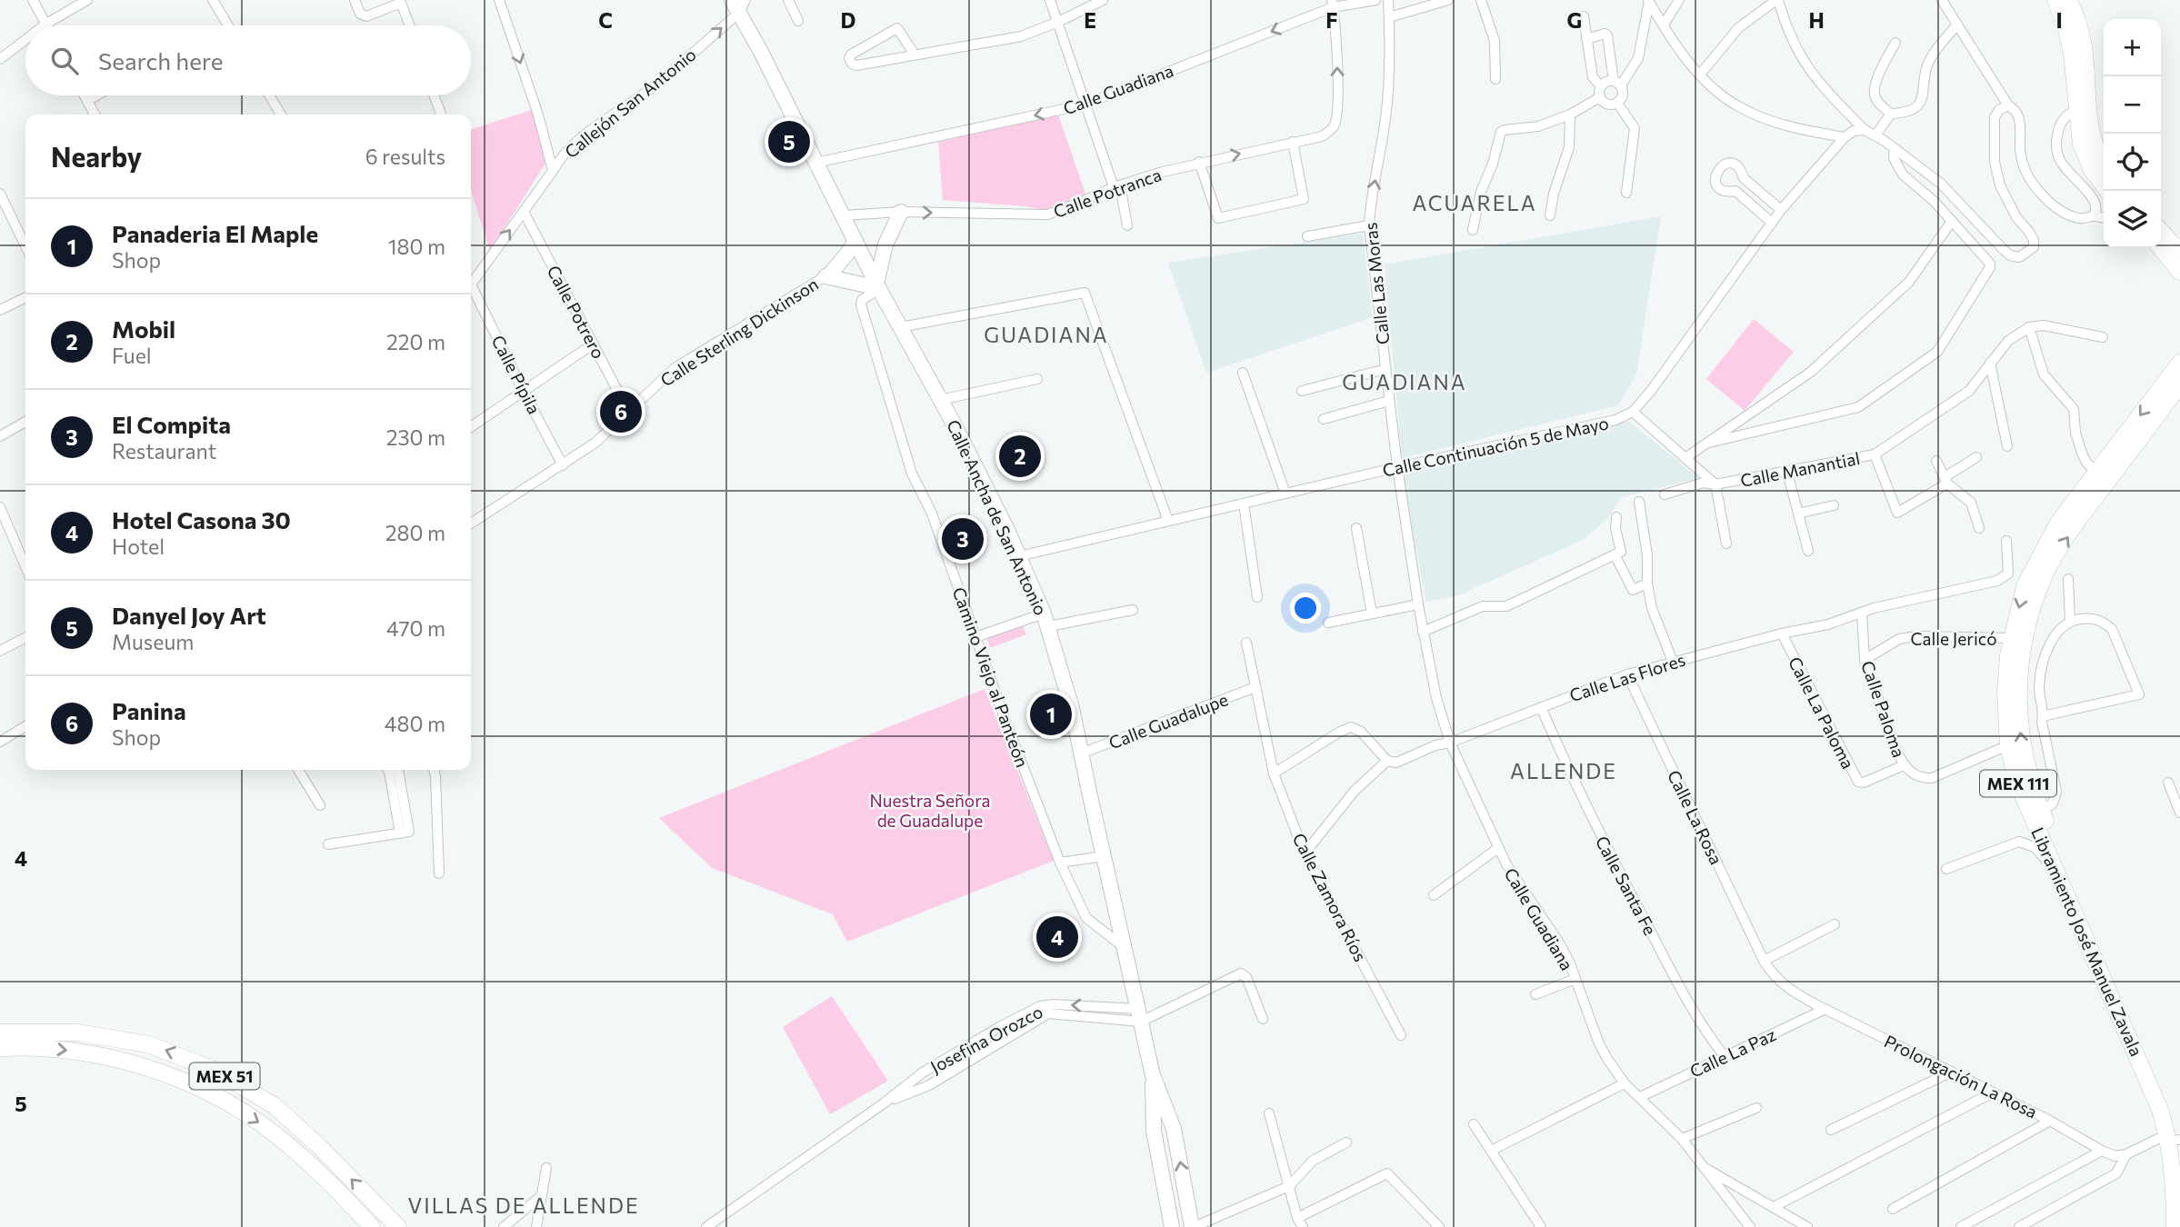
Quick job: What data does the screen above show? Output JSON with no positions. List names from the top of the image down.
{
  "streets": {
    "main road": [
      "Calle Ancha de San Antonio",
      "MEX 111",
      "Libramiento José Manuel Zavala",
      "MEX 51"
    ],
    "street": [
      "Calle Guadiana",
      "Callejón San Antonio",
      "Calle Potranca",
      "Calle Las Moras",
      "Calle Potrero",
      "Calle Sterling Dickinson",
      "Calle Pípila",
      "Calle Continuación 5 de Mayo",
      "Calle Manantial",
      "Calle Jericó",
      "Camino Viejo al Panteón",
      "Calle Las Flores",
      "Calle Paloma",
      "Calle La Paloma",
      "Calle Guadalupe",
      "Calle La Rosa",
      "Calle Santa Fe",
      "Calle Zamora Ríos",
      "Josefina Orozco",
      "Calle La Paz",
      "Prolongación La Rosa"
    ]
  },
  "crossings": [
    ["Calle Guadiana", "Calle Potranca"],
    ["Calle Guadiana", "Calle Las Moras"],
    ["Calle Guadiana", "Calle Ancha de San Antonio"],
    ["Calle Guadiana", "Calle Las Flores"],
    ["Calle Guadiana", "Calle La Paz"],
    ["Callejón San Antonio", "Calle Potrero"],
    ["Callejón San Antonio", "Calle Ancha de San Antonio"],
    ["Calle Potranca", "Calle Ancha de San Antonio"],
    ["Calle Las Moras", "Calle Continuación 5 de Mayo"],
    ["Calle Potrero", "Calle Sterling Dickinson"],
    ["Calle Sterling Dickinson", "Calle Pípila"],
    ["Calle Continuación 5 de Mayo", "Calle Manantial"],
    ["Calle Continuación 5 de Mayo", "Calle Ancha de San Antonio"],
    ["Calle Ancha de San Antonio", "Camino Viejo al Panteón"],
    ["Calle Ancha de San Antonio", "Calle Guadalupe"],
    ["Calle Ancha de San Antonio", "Josefina Orozco"],
    ["Calle Jericó", "Calle Paloma"],
    ["Calle Jericó", "Libramiento José Manuel Zavala"],
    ["Calle Las Flores", "Calle Paloma"],
    ["Calle Las Flores", "Calle La Paloma"],
    ["Calle Las Flores", "Calle La Rosa"],
    ["Calle Las Flores", "Calle Santa Fe"],
    ["Calle Paloma", "Calle La Paloma"],
    ["Calle Paloma", "Libramiento José Manuel Zavala"],
    ["Calle Guadalupe", "Calle Zamora Ríos"],
    ["Calle La Rosa", "Prolongación La Rosa"],
    ["Calle Santa Fe", "Calle La Paz"],
    ["Calle La Paz", "Prolongación La Rosa"]
  ],
  "one_way": ["Calle Guadiana", "Callejón San Antonio", "Calle Potranca"],
  "districts": [
    "ACUARELA",
    "GUADIANA",
    "GUADIANA",
    "ALLENDE",
    "VILLAS DE ALLENDE"
  ],
  "parks": ["Nuestra Señora de Guadalupe"],
  "page": {
    "map_buttons": ["+", "−"],
    "search": "Search here",
    "heading": ["Nearby", "6 results"],
    "pins": [
      "5",
      "6",
      "2",
      "3",
      "1",
      "4"
    ],
    "list": [
      {
        "mark": "1",
        "name": "Panaderia El Maple",
        "note": "Shop",
        "value": "180 m"
      },
      {
        "mark": "2",
        "name": "Mobil",
        "note": "Fuel",
        "value": "220 m"
      },
      {
        "mark": "3",
        "name": "El Compita",
        "note": "Restaurant",
        "value": "230 m"
      },
      {
        "mark": "4",
        "name": "Hotel Casona 30",
        "note": "Hotel",
        "value": "280 m"
      },
      {
        "mark": "5",
        "name": "Danyel Joy Art",
        "note": "Museum",
        "value": "470 m"
      },
      {
        "mark": "6",
        "name": "Panina",
        "note": "Shop",
        "value": "480 m"
      }
    ]
  },
  "grid": {
    "columns": [
      "C",
      "D",
      "E",
      "F",
      "G",
      "H",
      "I"
    ],
    "rows": ["4", "5"]
  }
}
